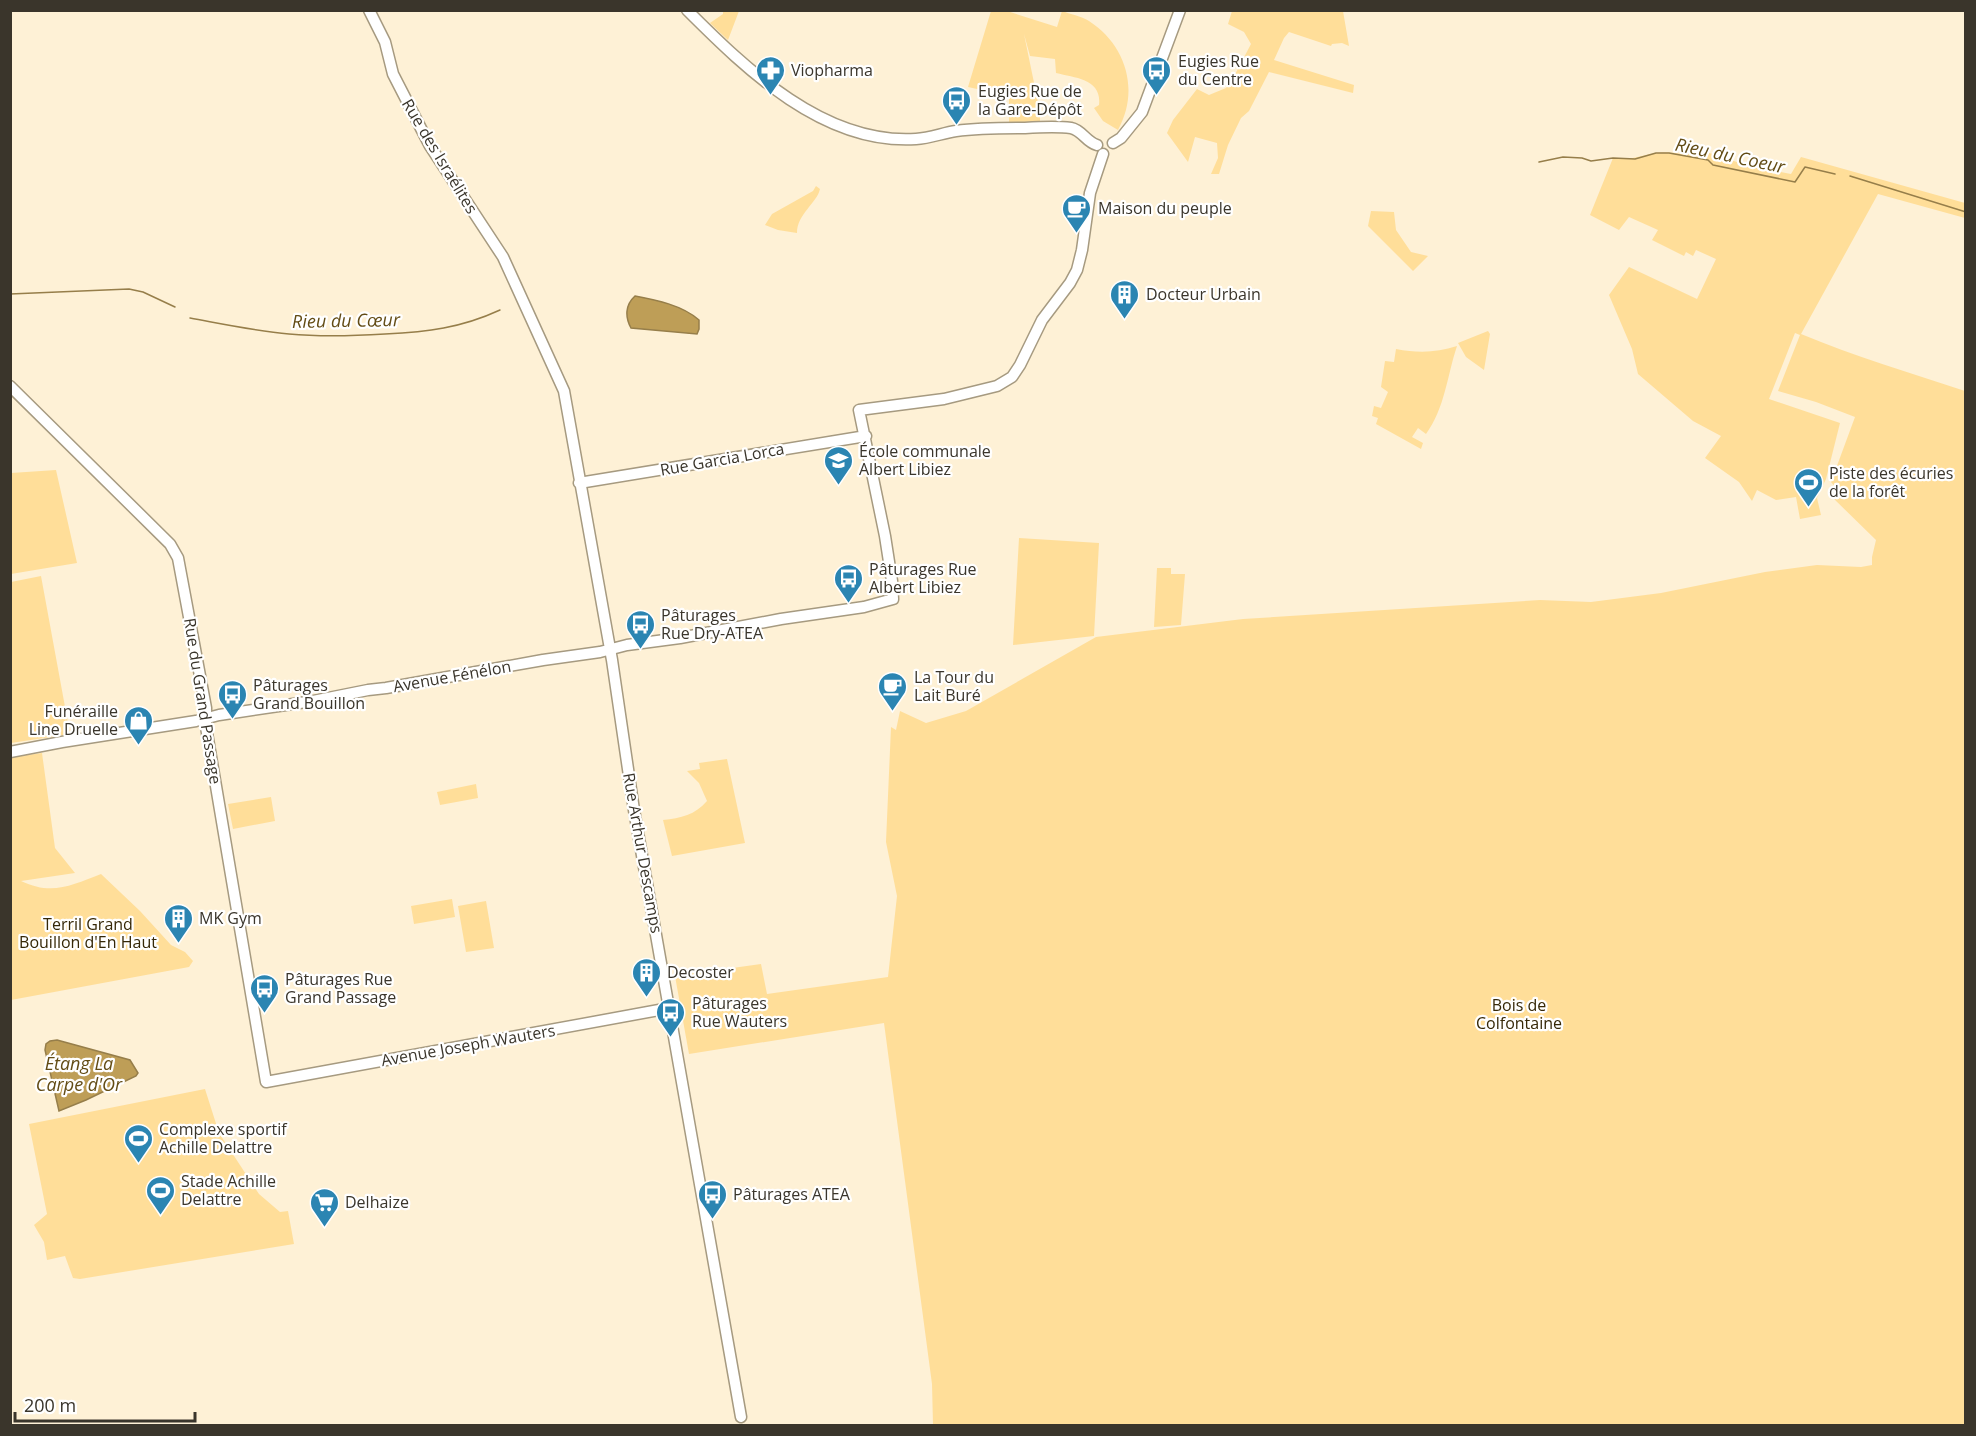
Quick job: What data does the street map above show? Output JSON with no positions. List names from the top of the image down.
{
  "streets": {
    "street": [
      "Rue des Israélites",
      "Rue Garcia Lorca",
      "Avenue Fénélon",
      "Rue du Grand Passage",
      "Rue Arthur Descamps",
      "Avenue Joseph Wauters"
    ]
  },
  "crossings": [
    ["Rue des Israélites", "Rue Arthur Descamps"],
    ["Rue Garcia Lorca", "Avenue Fénélon"],
    ["Rue Garcia Lorca", "Rue Arthur Descamps"],
    ["Avenue Fénélon", "Rue du Grand Passage"],
    ["Avenue Fénélon", "Rue Arthur Descamps"],
    ["Rue du Grand Passage", "Avenue Joseph Wauters"],
    ["Rue Arthur Descamps", "Avenue Joseph Wauters"]
  ],
  "water": ["Rieu du Coeur", "Rieu du Cœur", "Étang La Carpe d'Or"],
  "parks": ["Terril Grand Bouillon d'En Haut", "Bois de Colfontaine"],
  "places": {
    "pharmacy": ["Viopharma"],
    "bus stop": [
      "Eugies Rue du Centre",
      "Eugies Rue de la Gare-Dépôt",
      "Pâturages Rue Albert Libiez",
      "Pâturages Rue Dry-ATEA",
      "Pâturages Grand Bouillon",
      "Pâturages Rue Grand Passage",
      "Pâturages Rue Wauters",
      "Pâturages ATEA"
    ],
    "cafe": ["Maison du peuple", "La Tour du Lait Buré"],
    "building": ["Docteur Urbain", "MK Gym", "Decoster"],
    "school or university": ["École communale Albert Libiez"],
    "sports": ["Piste des écuries de la forêt", "Complexe sportif Achille Delattre", "Stade Achille Delattre"],
    "shop": ["Funéraille Line Druelle"],
    "supermarket": ["Delhaize"]
  },
  "scale_bar": "200 m"
}
